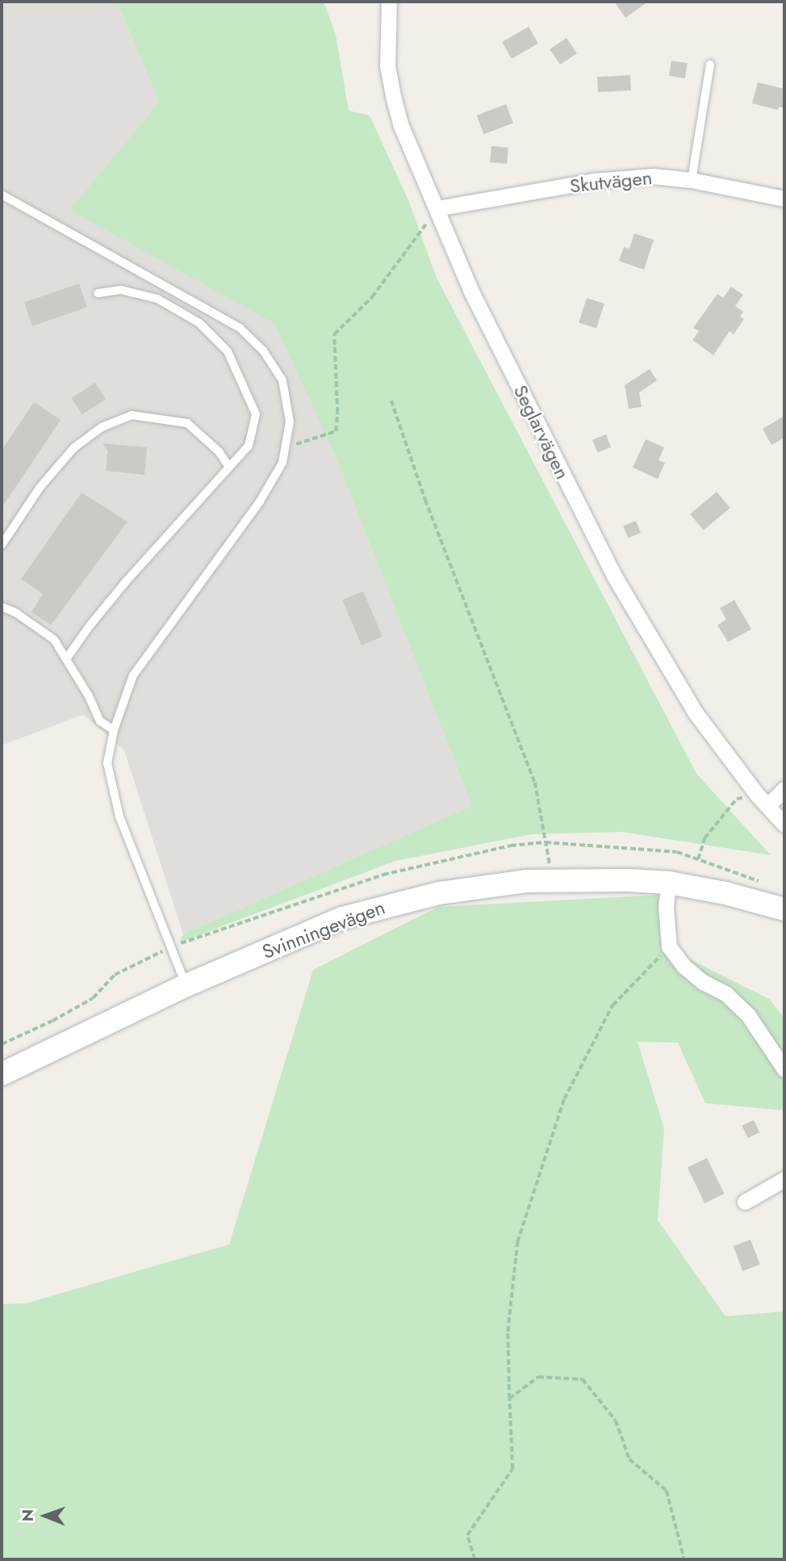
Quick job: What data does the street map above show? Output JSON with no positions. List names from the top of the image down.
{
  "streets": {
    "main road": ["Svinningevägen"],
    "street": ["Skutvägen", "Seglarvägen"]
  },
  "crossings": [
    ["Skutvägen", "Seglarvägen"]
  ],
  "north": "left"
}
